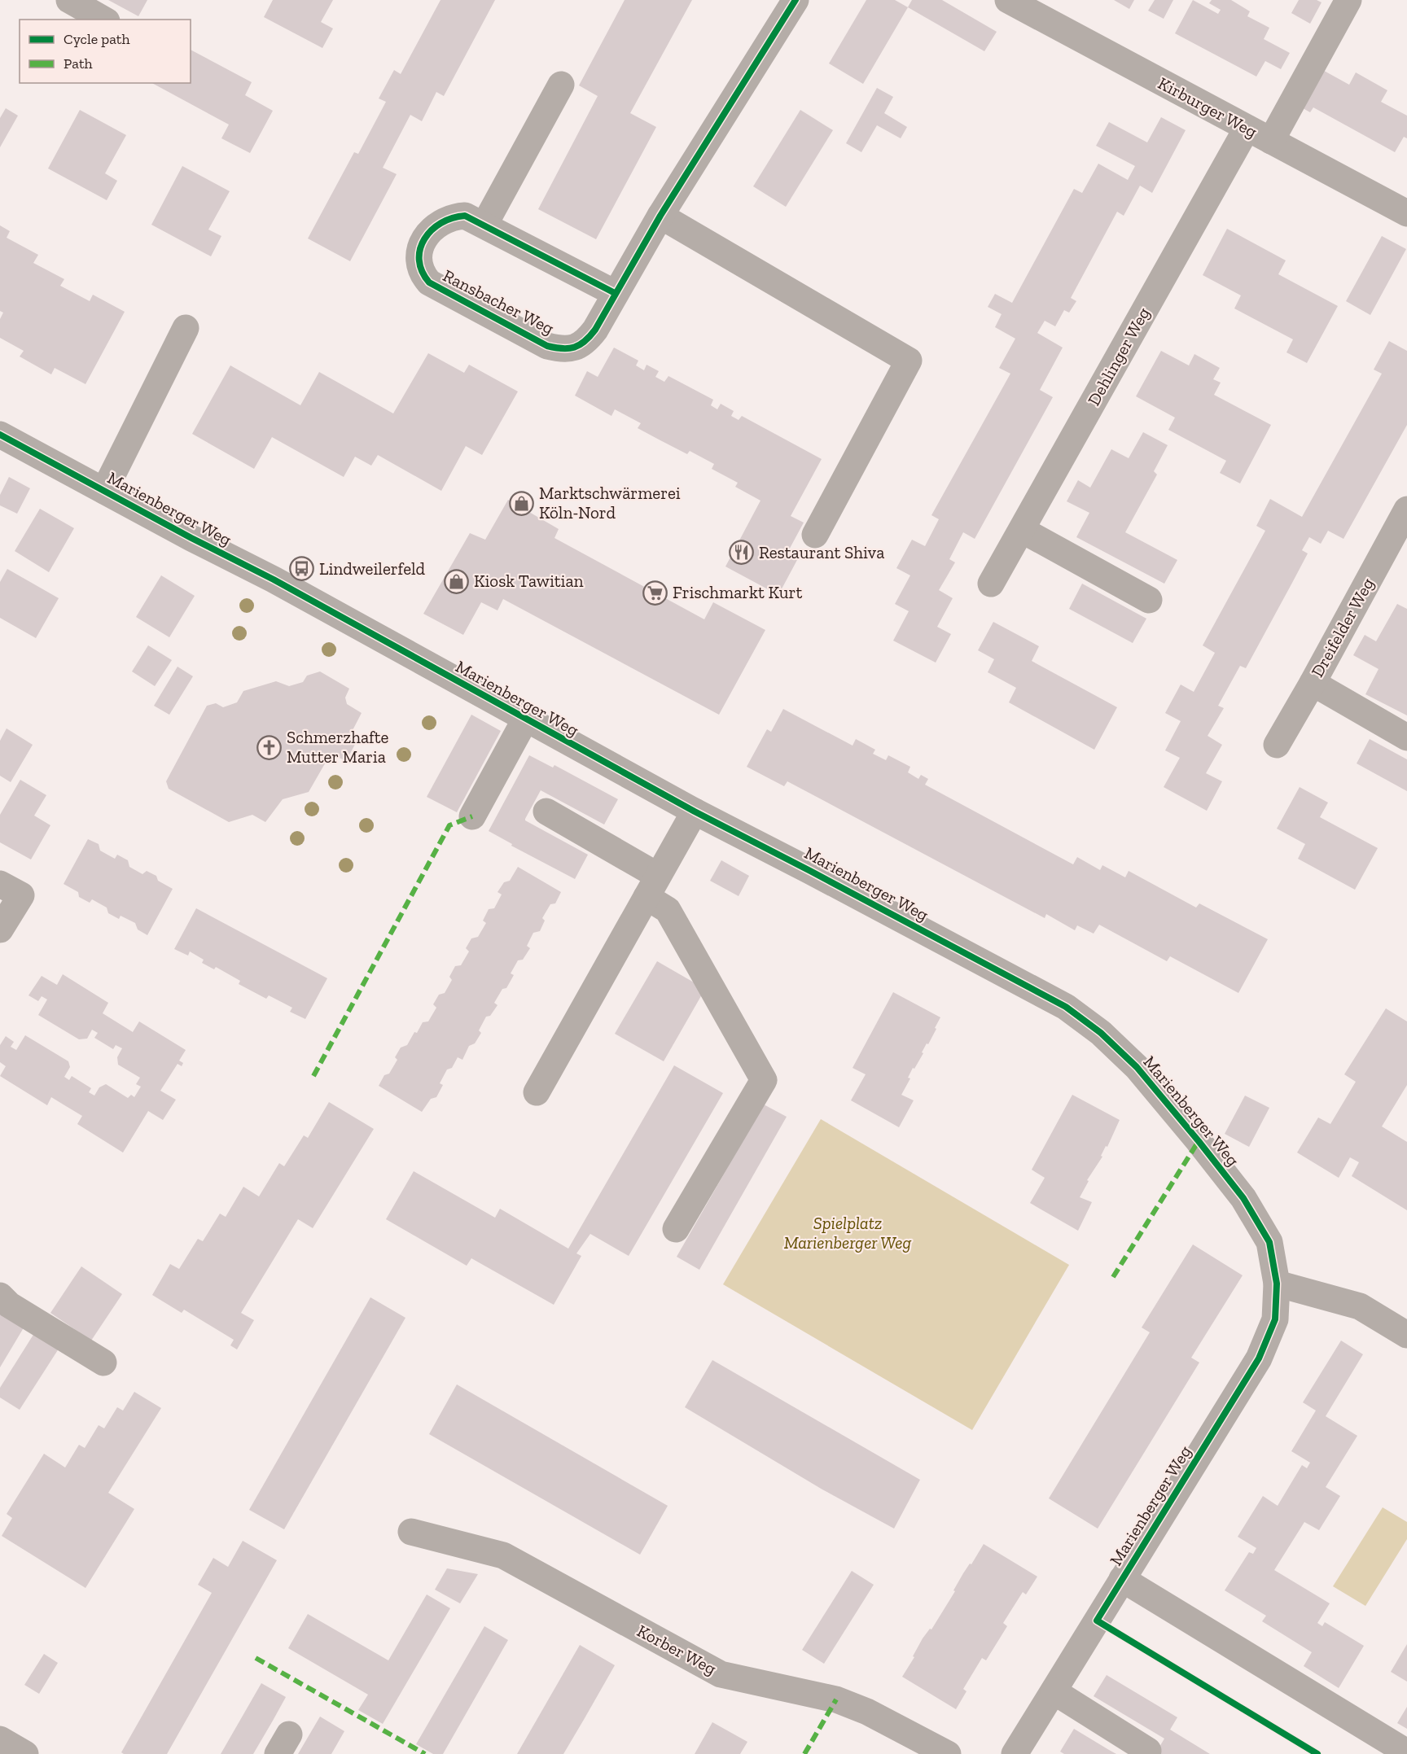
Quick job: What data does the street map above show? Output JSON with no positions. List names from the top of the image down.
{
  "streets": {
    "street": [
      "Kirburger Weg",
      "Ransbacher Weg",
      "Dehlinger Weg",
      "Marienberger Weg",
      "Dreifelder Weg",
      "Korber Weg"
    ]
  },
  "crossings": [
    ["Kirburger Weg", "Dehlinger Weg"]
  ],
  "parks": ["Spielplatz Marienberger Weg"],
  "places": {
    "shop": ["Marktschwärmerei Köln-Nord", "Kiosk Tawitian"],
    "restaurant": ["Restaurant Shiva"],
    "bus stop": ["Lindweilerfeld"],
    "supermarket": ["Frischmarkt Kurt"],
    "church": ["Schmerzhafte Mutter Maria"]
  },
  "legend": ["Cycle path", "Path"]
}
